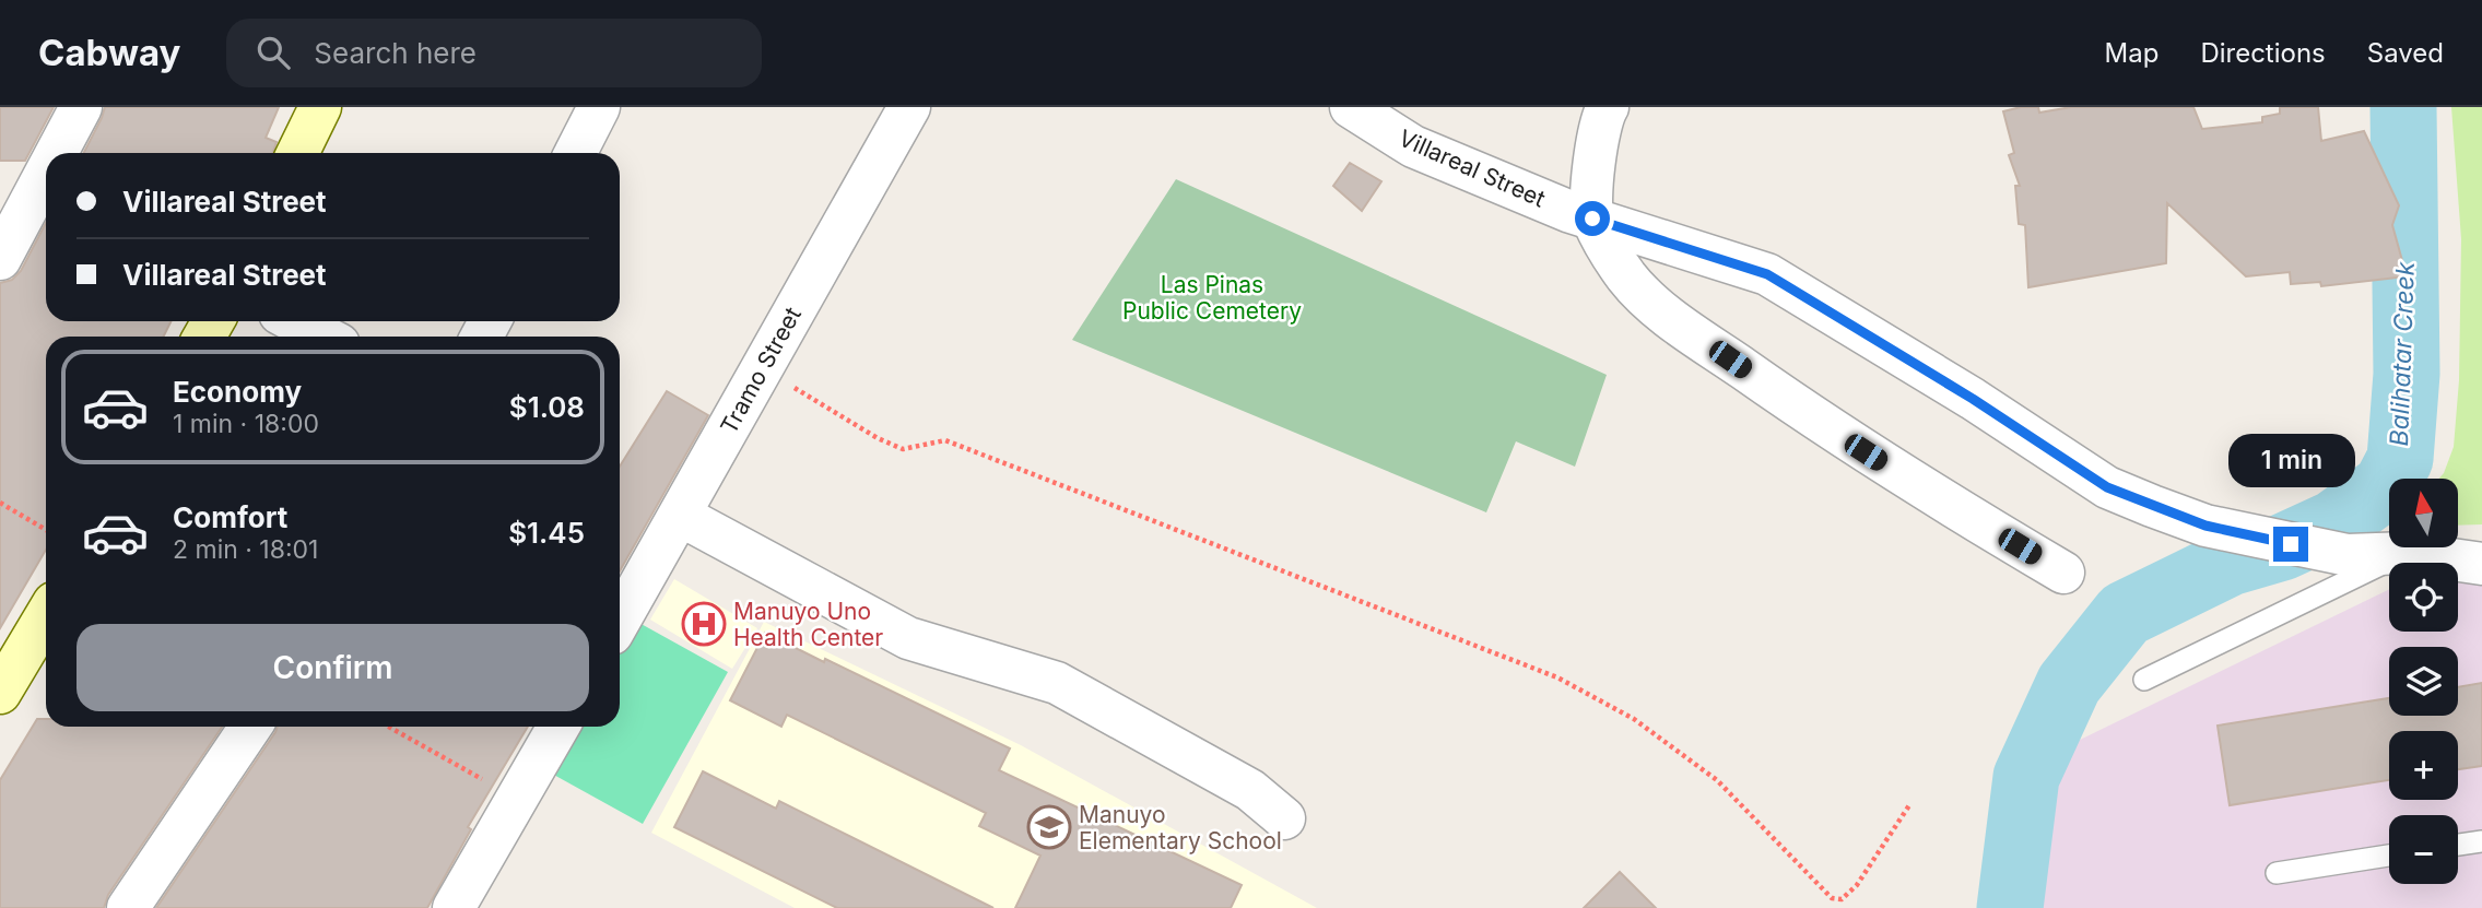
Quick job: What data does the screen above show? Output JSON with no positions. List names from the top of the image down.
{
  "streets": {
    "street": ["Villareal Street", "Tramo Street"]
  },
  "water": ["Balihatar Creek"],
  "parks": ["Las Pinas Public Cemetery"],
  "places": {
    "hospital": ["Manuyo Uno Health Center"],
    "school or university": ["Manuyo Elementary School"]
  },
  "north": "top",
  "page": {
    "header": "Cabway",
    "search": "Search here",
    "nav": ["Map", "Directions", "Saved"],
    "banner": ["Villareal Street", "Villareal Street"],
    "list": [
      {
        "name": "Economy",
        "note": "1 min · 18:00",
        "value": "$1.08"
      },
      {
        "name": "Comfort",
        "note": "2 min · 18:01",
        "value": "$1.45"
      }
    ],
    "bubble": "1 min",
    "map_buttons": ["+", "−"],
    "buttons": "Confirm"
  }
}
